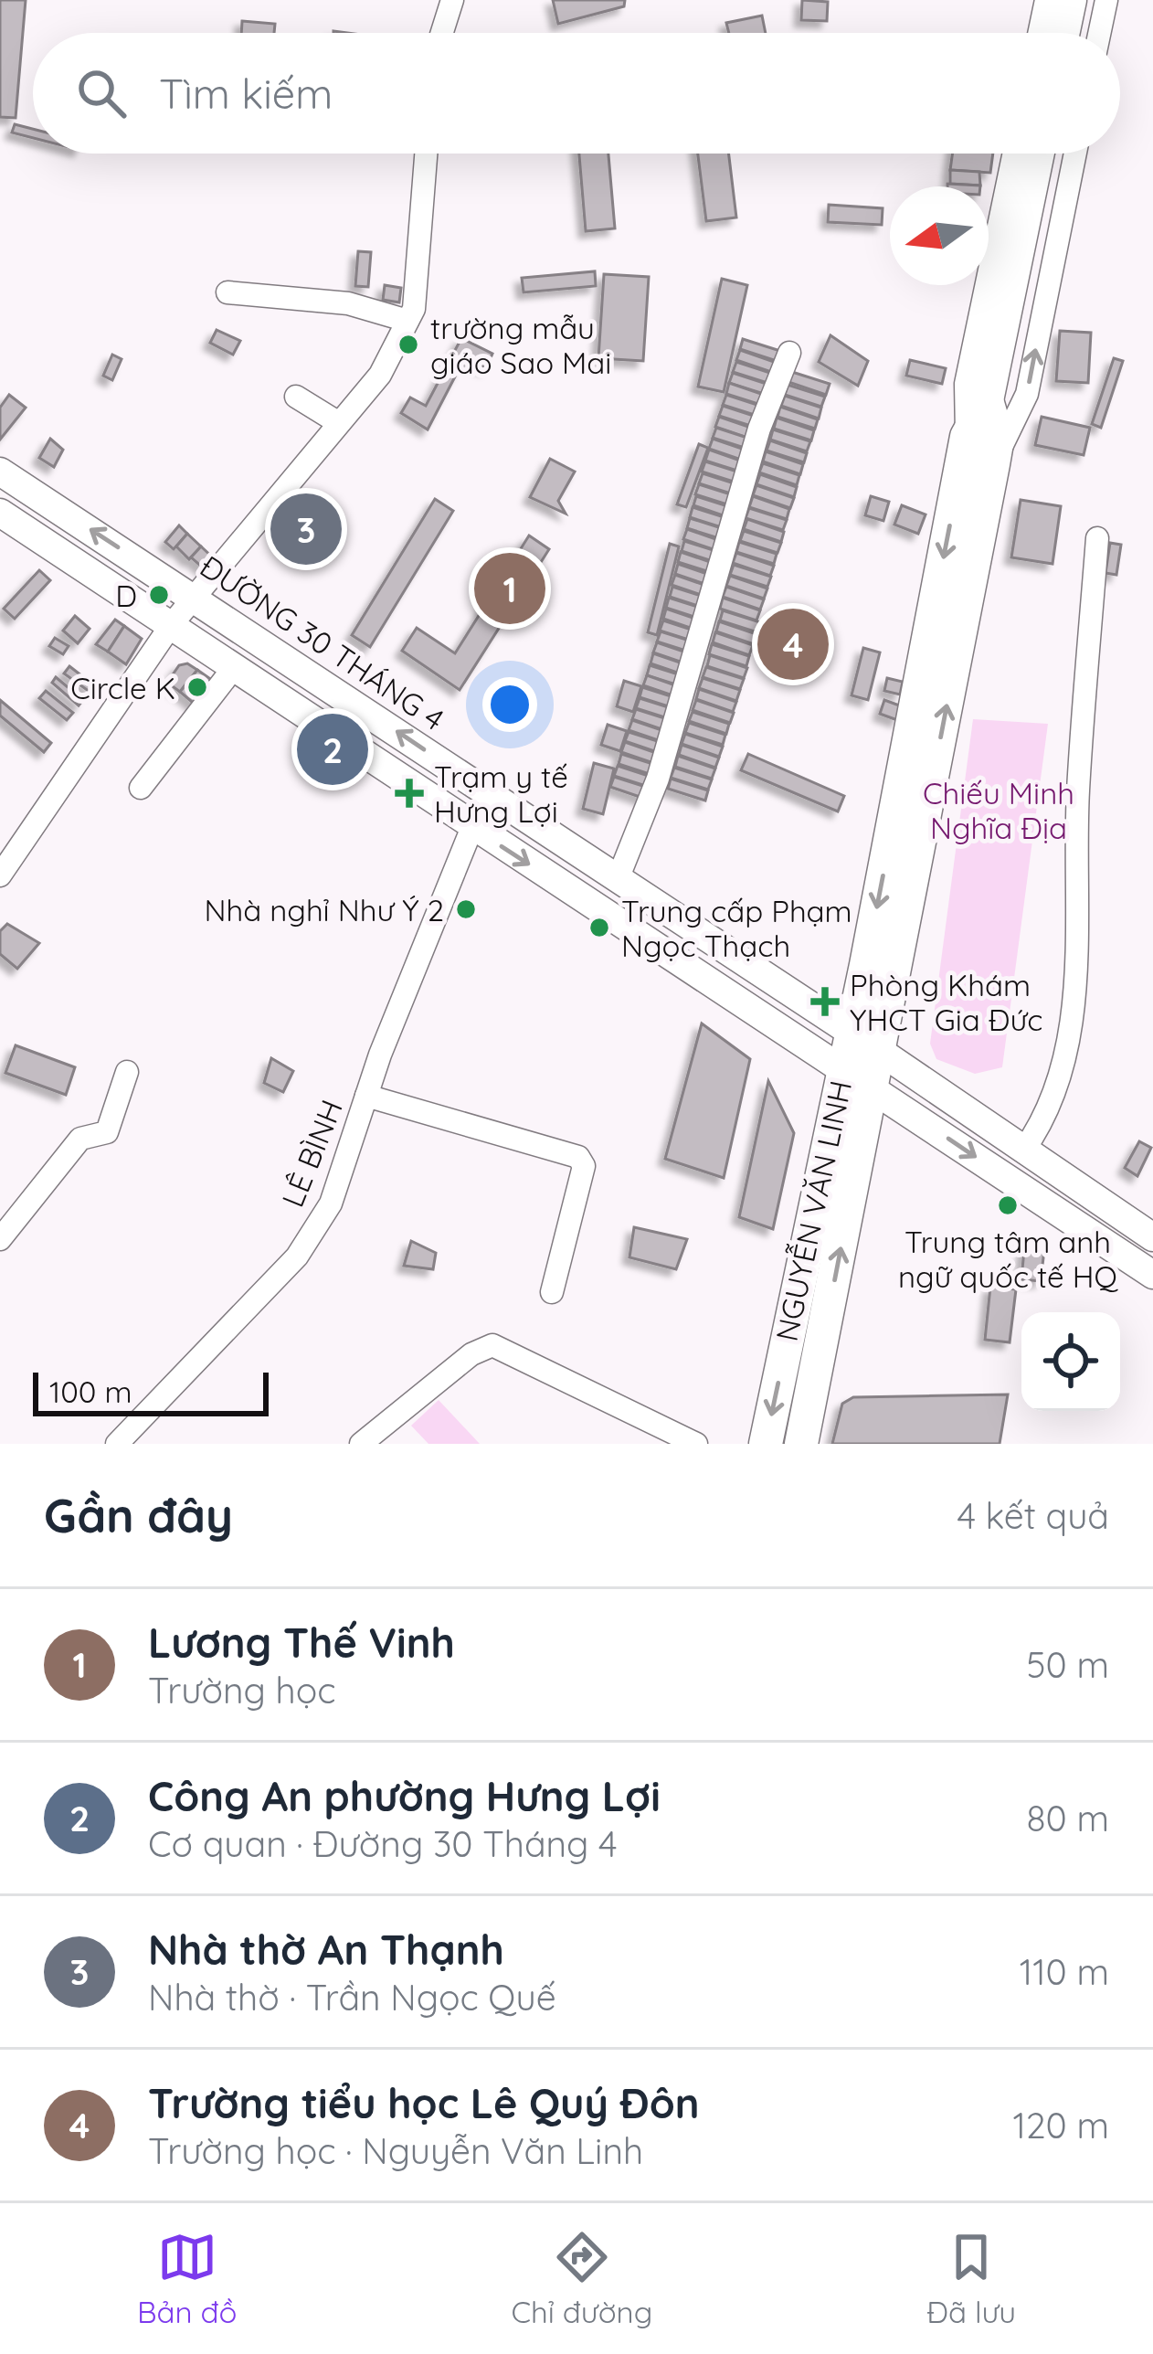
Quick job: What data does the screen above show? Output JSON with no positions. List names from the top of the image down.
{
  "streets": {
    "highway": ["NGUYỄN VĂN LINH"],
    "main road": ["ĐƯỜNG 30 THÁNG 4"],
    "street": ["LÊ BÌNH"]
  },
  "crossings": [
    ["ĐƯỜNG 30 THÁNG 4", "NGUYỄN VĂN LINH"]
  ],
  "parks": ["Chiếu Minh Nghĩa Địa"],
  "places": {
    "other": [
      "trường mẫu giáo Sao Mai",
      "D",
      "Circle K",
      "Nhà nghỉ Như Ý 2",
      "Trung cấp Phạm Ngọc Thạch",
      "Trung tâm anh ngữ quốc tế HQ"
    ],
    "health": ["Trạm y tế Hưng Lợi", "Phòng Khám YHCT Gia Đức"]
  },
  "scale_bar": "100 m",
  "north": "left",
  "page": {
    "search": "Tìm kiếm",
    "pins": [
      "3",
      "1",
      "4",
      "2"
    ],
    "scale": "100 m",
    "heading": ["Gần đây", "4 kết quả"],
    "list": [
      {
        "mark": "1",
        "name": "Lương Thế Vinh",
        "note": "Trường học",
        "value": "50 m"
      },
      {
        "mark": "2",
        "name": "Công An phường Hưng Lợi",
        "note": "Cơ quan · Đường 30 Tháng 4",
        "value": "80 m"
      },
      {
        "mark": "3",
        "name": "Nhà thờ An Thạnh",
        "note": "Nhà thờ · Trần Ngọc Quế",
        "value": "110 m"
      },
      {
        "mark": "4",
        "name": "Trường tiểu học Lê Quý Đôn",
        "note": "Trường học · Nguyễn Văn Linh",
        "value": "120 m"
      }
    ],
    "nav": ["Bản đồ", "Chỉ đường", "Đã lưu"]
  }
}
